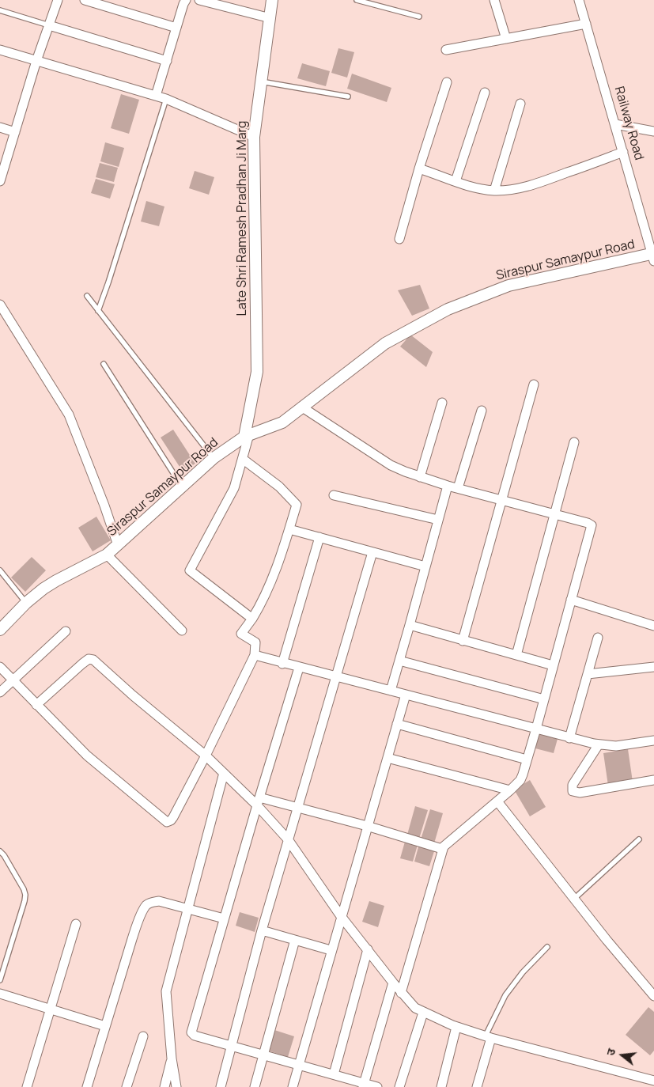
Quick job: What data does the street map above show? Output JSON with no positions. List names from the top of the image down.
{
  "streets": {
    "street": ["Railway Road", "Late Shri Ramesh Pradhan Ji Marg", "Siraspur Samaypur Road"]
  },
  "crossings": [
    ["Railway Road", "Siraspur Samaypur Road"],
    ["Late Shri Ramesh Pradhan Ji Marg", "Siraspur Samaypur Road"]
  ],
  "north": "left"
}
